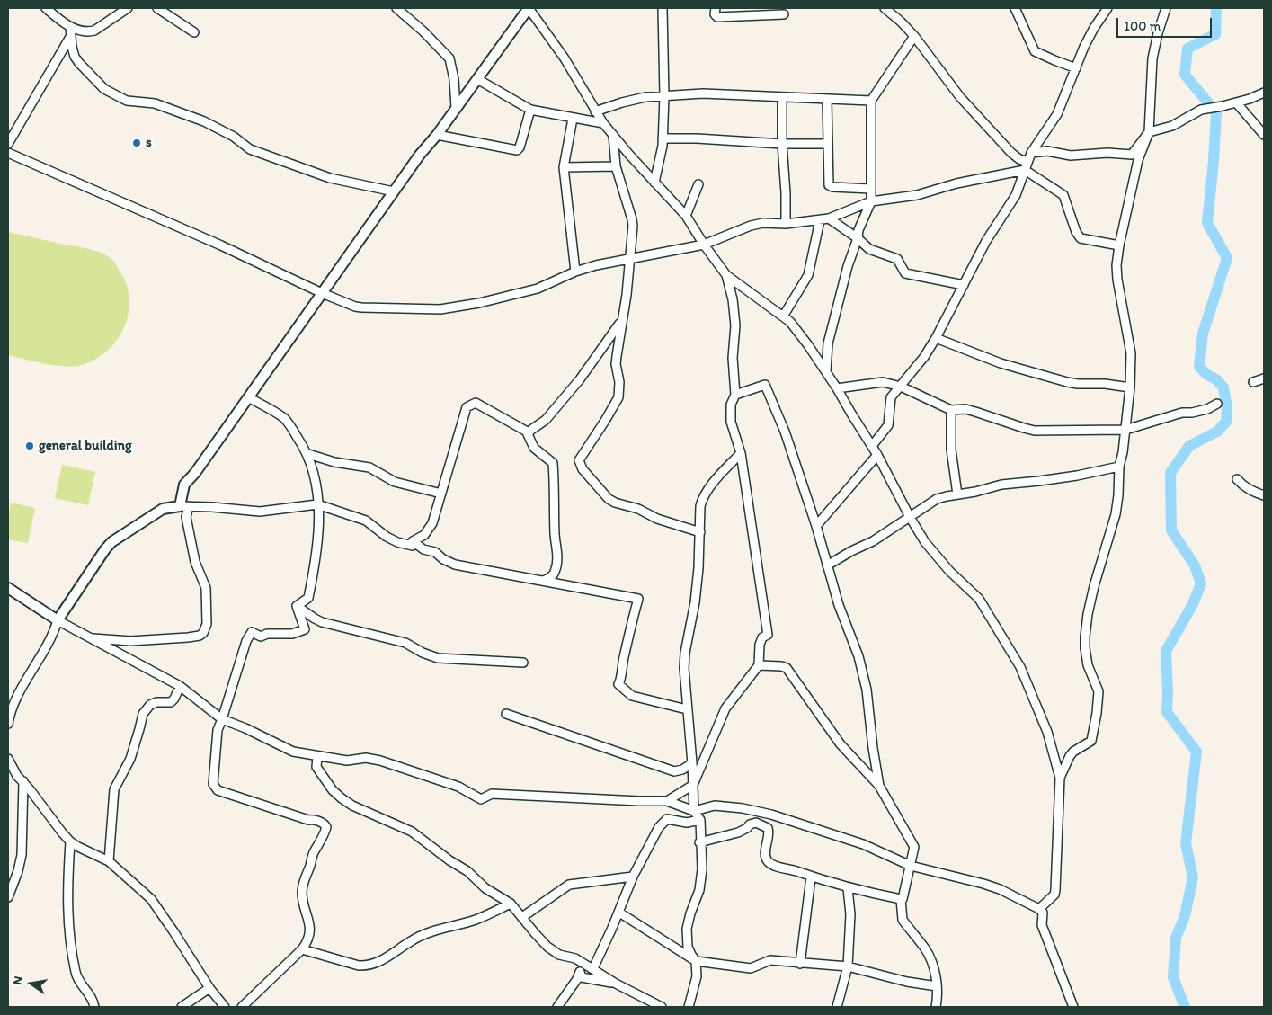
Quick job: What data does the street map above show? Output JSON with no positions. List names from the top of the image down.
{
  "places": ["s", "general building"],
  "scale_bar": "100 m",
  "north": "left"
}
